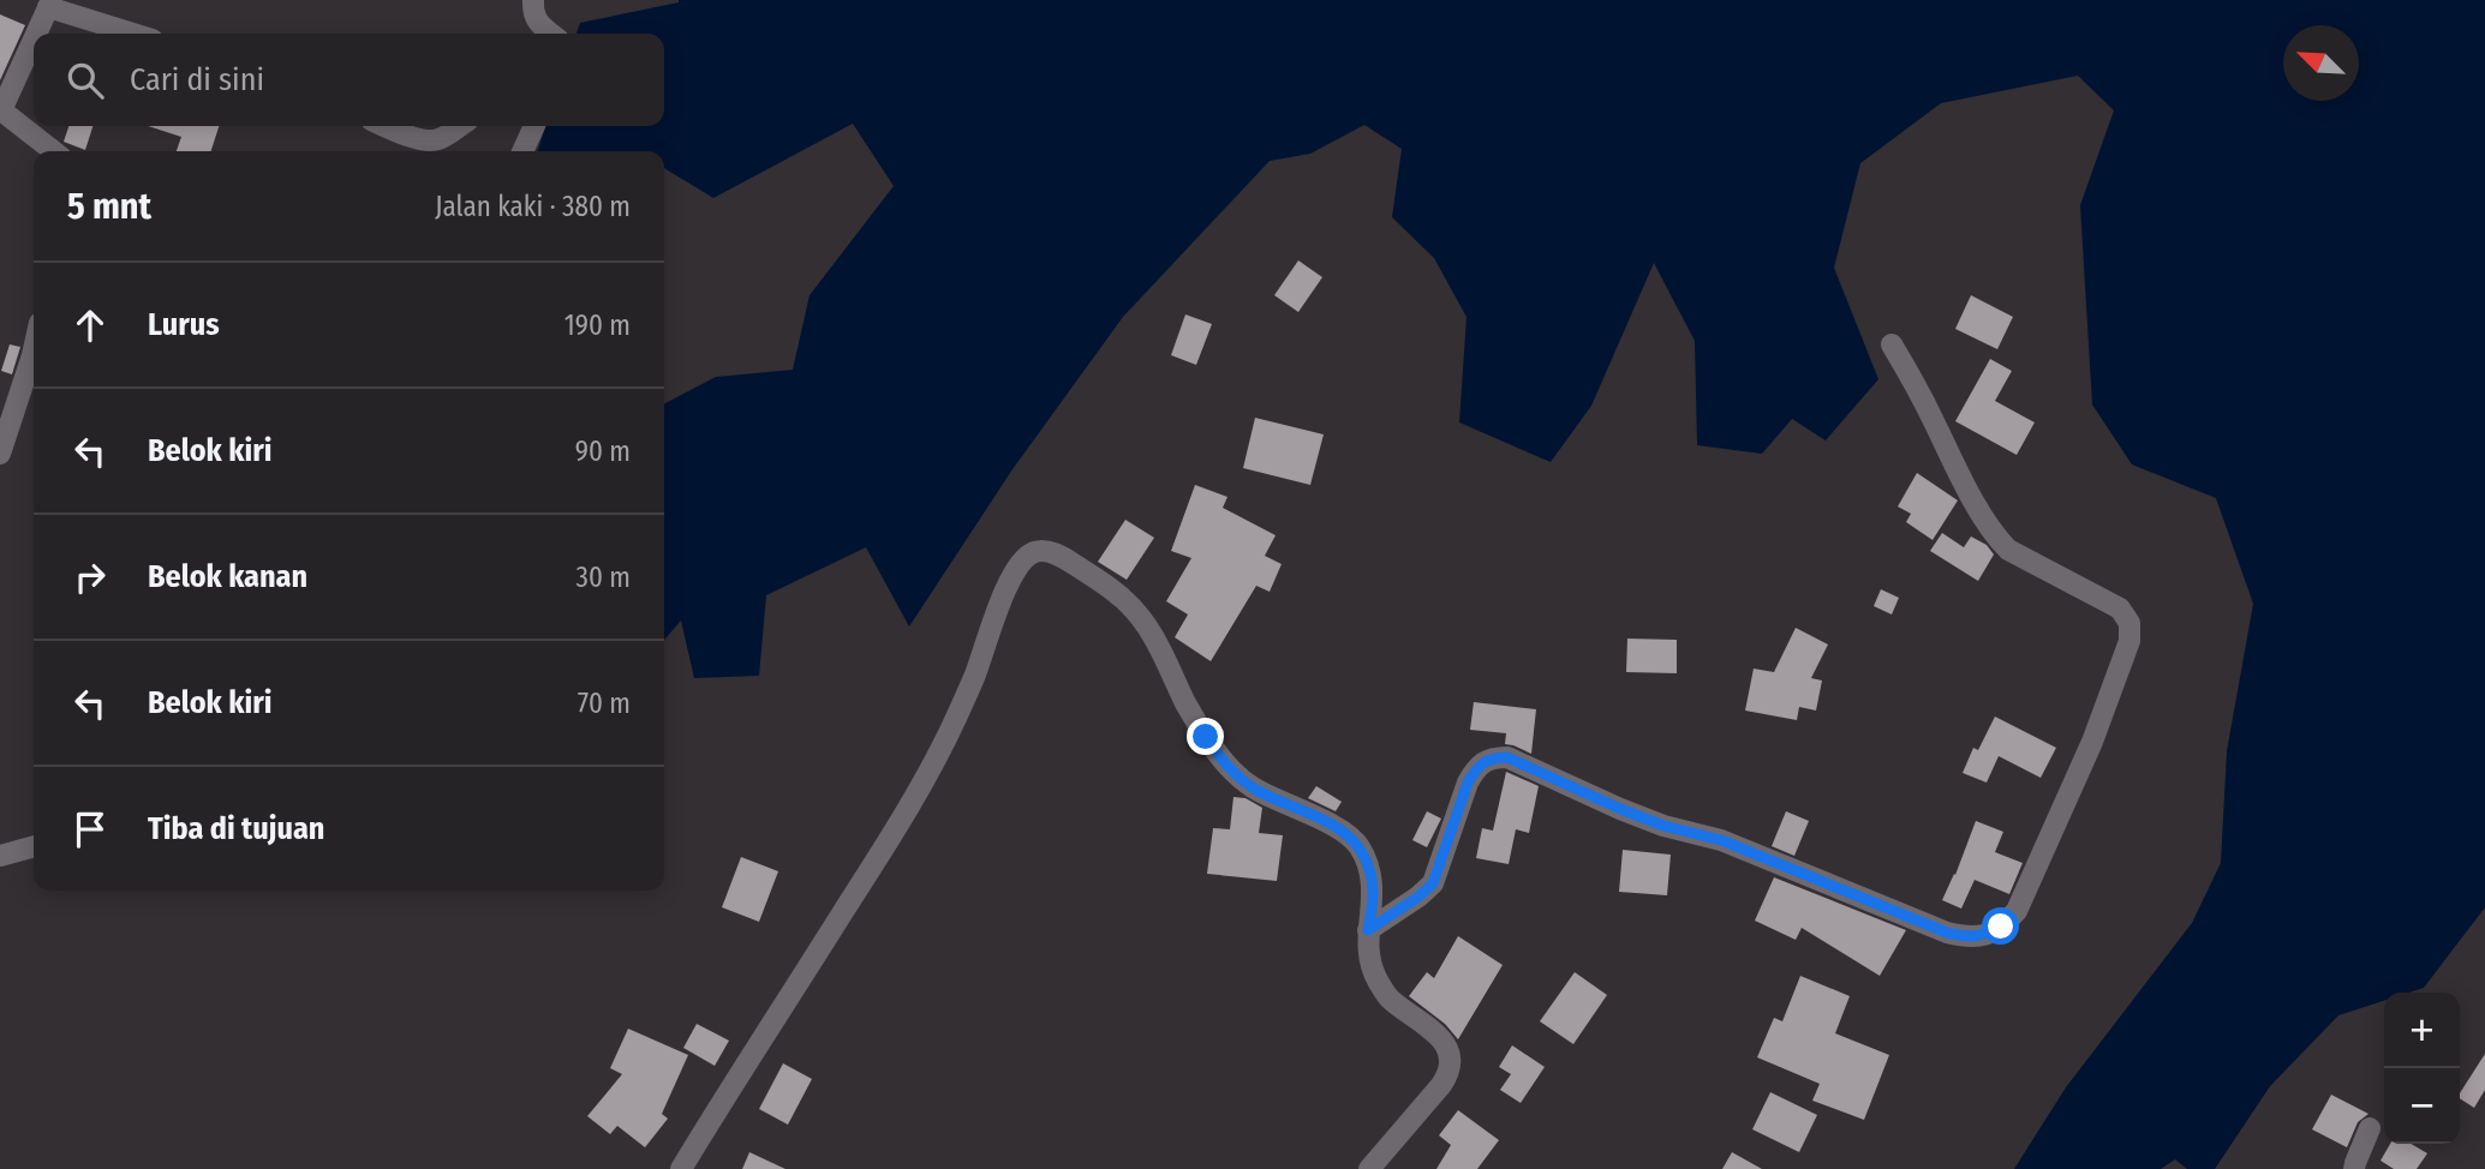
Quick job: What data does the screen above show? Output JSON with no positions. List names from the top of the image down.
{
  "north": "top left",
  "page": {
    "search": "Cari di sini",
    "heading": ["5 mnt", "Jalan kaki · 380 m"],
    "list": [
      ["Lurus", "190 m"],
      ["Belok kiri", "90 m"],
      ["Belok kanan", "30 m"],
      ["Belok kiri", "70 m"],
      "Tiba di tujuan"
    ],
    "map_buttons": ["+", "−"]
  }
}
